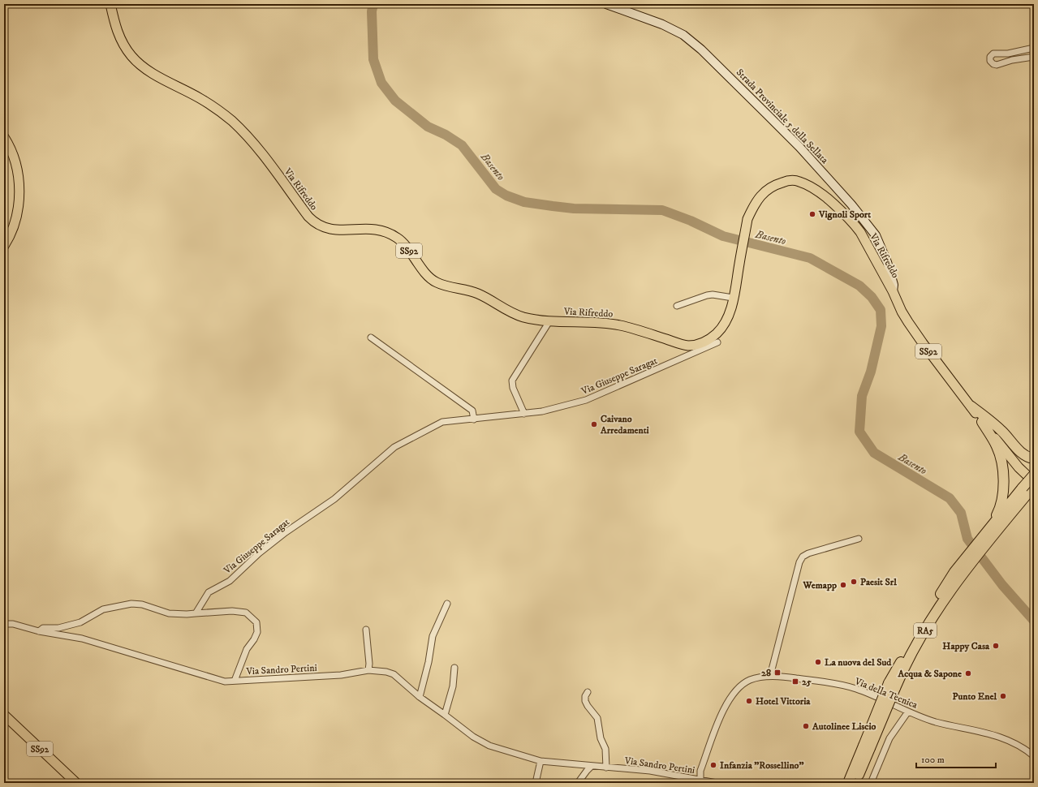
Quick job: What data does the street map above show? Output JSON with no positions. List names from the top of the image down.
{
  "streets": {
    "highway": ["RA5"],
    "main road": ["Strada Provinciale 5 della Sellata", "Via Rifreddo", "SS92"],
    "street": ["Via Giuseppe Saragat", "Via Sandro Pertini", "Via della Tecnica"]
  },
  "crossings": [
    ["Strada Provinciale 5 della Sellata", "Via Rifreddo"],
    ["Via Rifreddo", "SS92"],
    ["Via Sandro Pertini", "Via della Tecnica"]
  ],
  "water": ["Basento"],
  "places": {
    "other": [
      "Vignoli Sport",
      "Caivano Arredamenti",
      "Paesit Srl",
      "Wemapp",
      "Happy Casa",
      "La nuova del Sud",
      "Acqua & Sapone",
      "Punto Enel",
      "Hotel Vittoria",
      "Autolinee Liscio",
      "Infanzia \"Rossellino\""
    ],
    "transit": ["28", "25"]
  },
  "scale_bar": "100 m"
}
